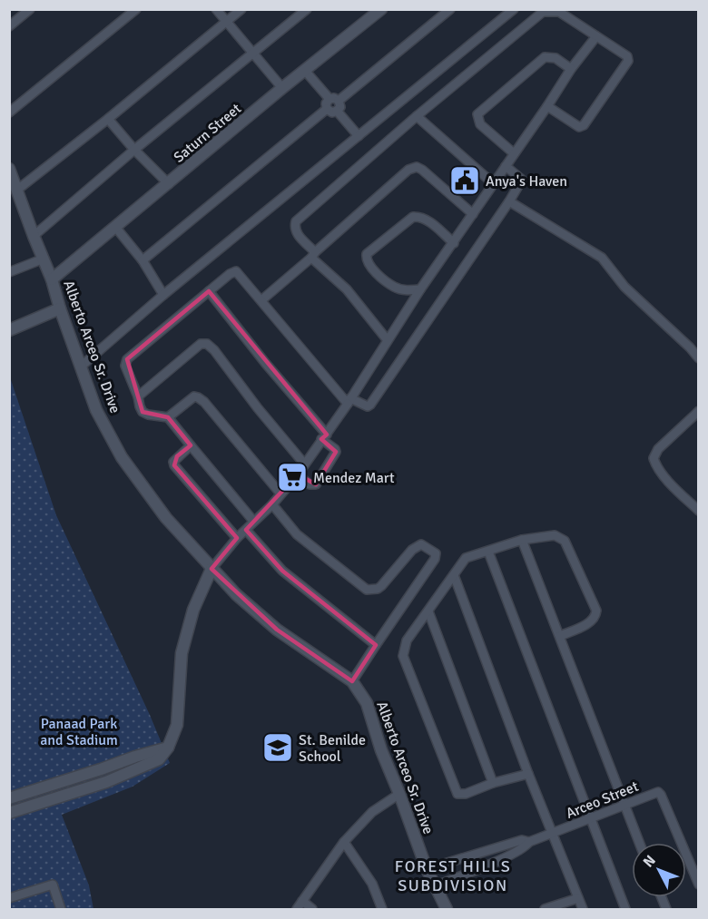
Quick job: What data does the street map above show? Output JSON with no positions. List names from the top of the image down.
{
  "streets": {
    "street": ["Saturn Street", "Alberto Arceo Sr. Drive", "Arceo Street"]
  },
  "crossings": [
    ["Saturn Street", "Alberto Arceo Sr. Drive"]
  ],
  "districts": ["FOREST HILLS SUBDIVISION"],
  "parks": ["Panaad Park and Stadium"],
  "places": {
    "public building": ["Anya's Haven"],
    "supermarket": ["Mendez Mart"],
    "school or university": ["St. Benilde School"]
  },
  "north": "top left"
}
